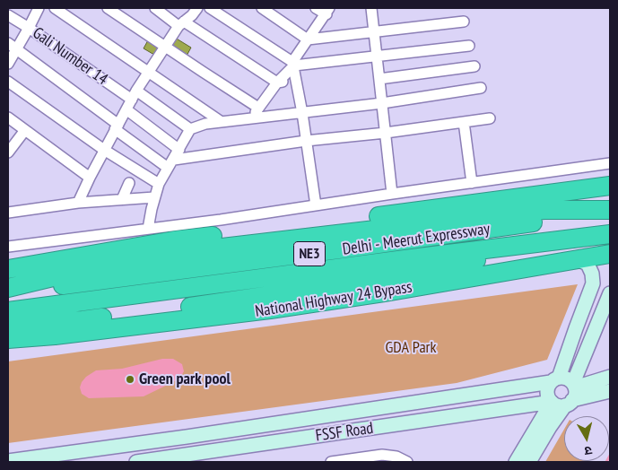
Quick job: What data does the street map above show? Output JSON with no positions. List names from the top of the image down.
{
  "streets": {
    "highway": ["Delhi - Meerut Expressway", "NE3", "National Highway 24 Bypass"],
    "street": ["Gali Number 14", "FSSF Road"]
  },
  "parks": ["GDA Park"],
  "places": ["Green park pool"],
  "north": "bottom"
}
